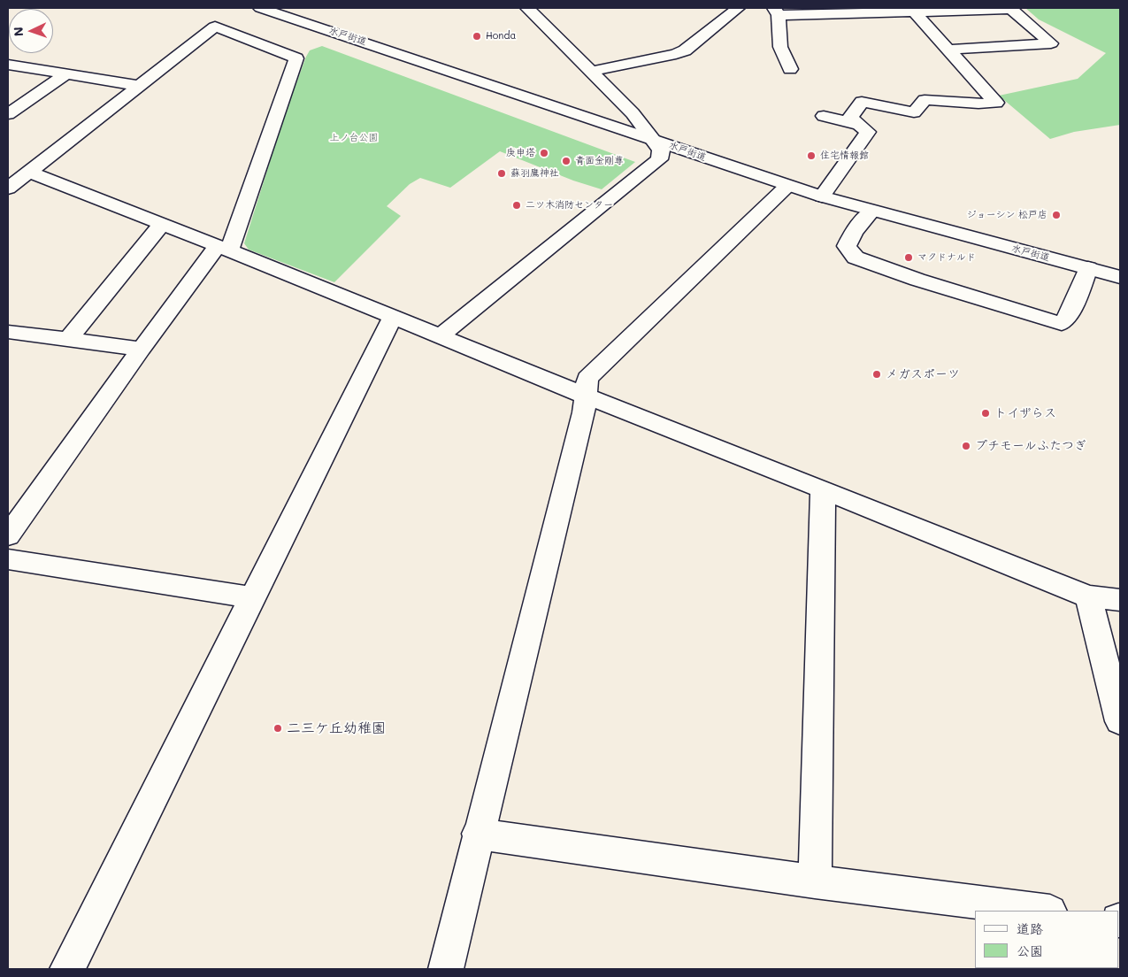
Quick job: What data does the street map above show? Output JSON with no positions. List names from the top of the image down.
{
  "streets": {
    "main road": ["水戸街道"]
  },
  "parks": ["上ノ台公園"],
  "places": [
    "Honda",
    "庚申塔",
    "住宅情報館",
    "青面金剛尊",
    "蘇羽鷹神社",
    "二ツ木消防センター",
    "ジョーシン 松戸店",
    "マクドナルド",
    "メガスポーツ",
    "トイザらス",
    "プチモールふたつぎ",
    "二三ケ丘幼稚園"
  ],
  "legend": ["道路", "公園"],
  "north": "left"
}
